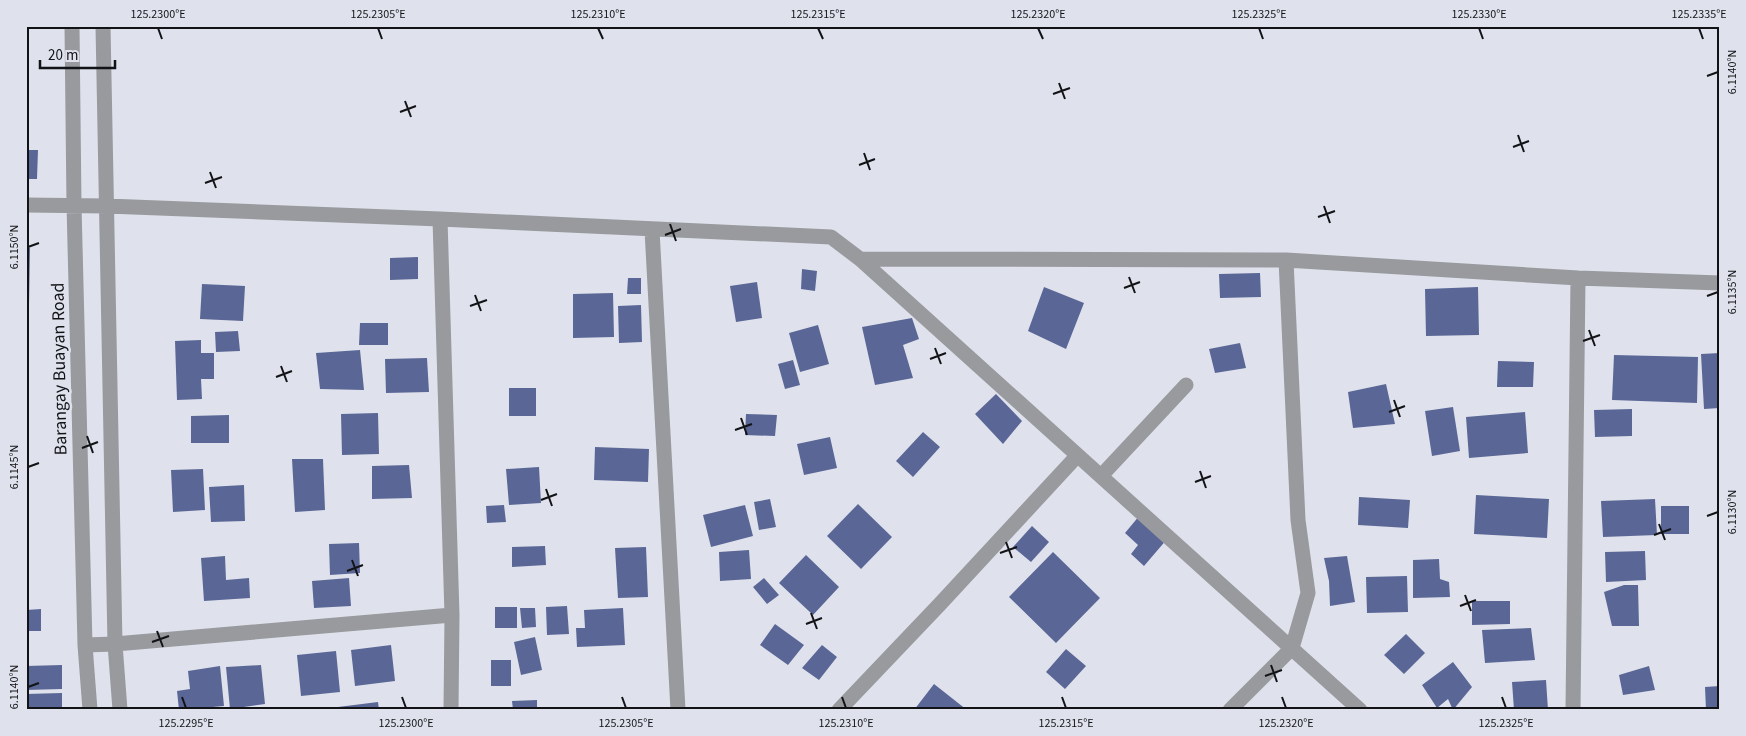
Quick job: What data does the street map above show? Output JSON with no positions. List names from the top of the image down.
{
  "streets": {
    "street": ["Barangay Buayan Road"]
  },
  "scale_bar": "20 m",
  "coordinates": [
    "125.2300°E",
    "125.2305°E",
    "125.2310°E",
    "125.2315°E",
    "125.2320°E",
    "125.2325°E",
    "125.2330°E",
    "125.2335°E",
    "6.1140°N",
    "6.1150°N",
    "6.1135°N",
    "6.1145°N",
    "6.1130°N",
    "125.2295°E"
  ]
}
